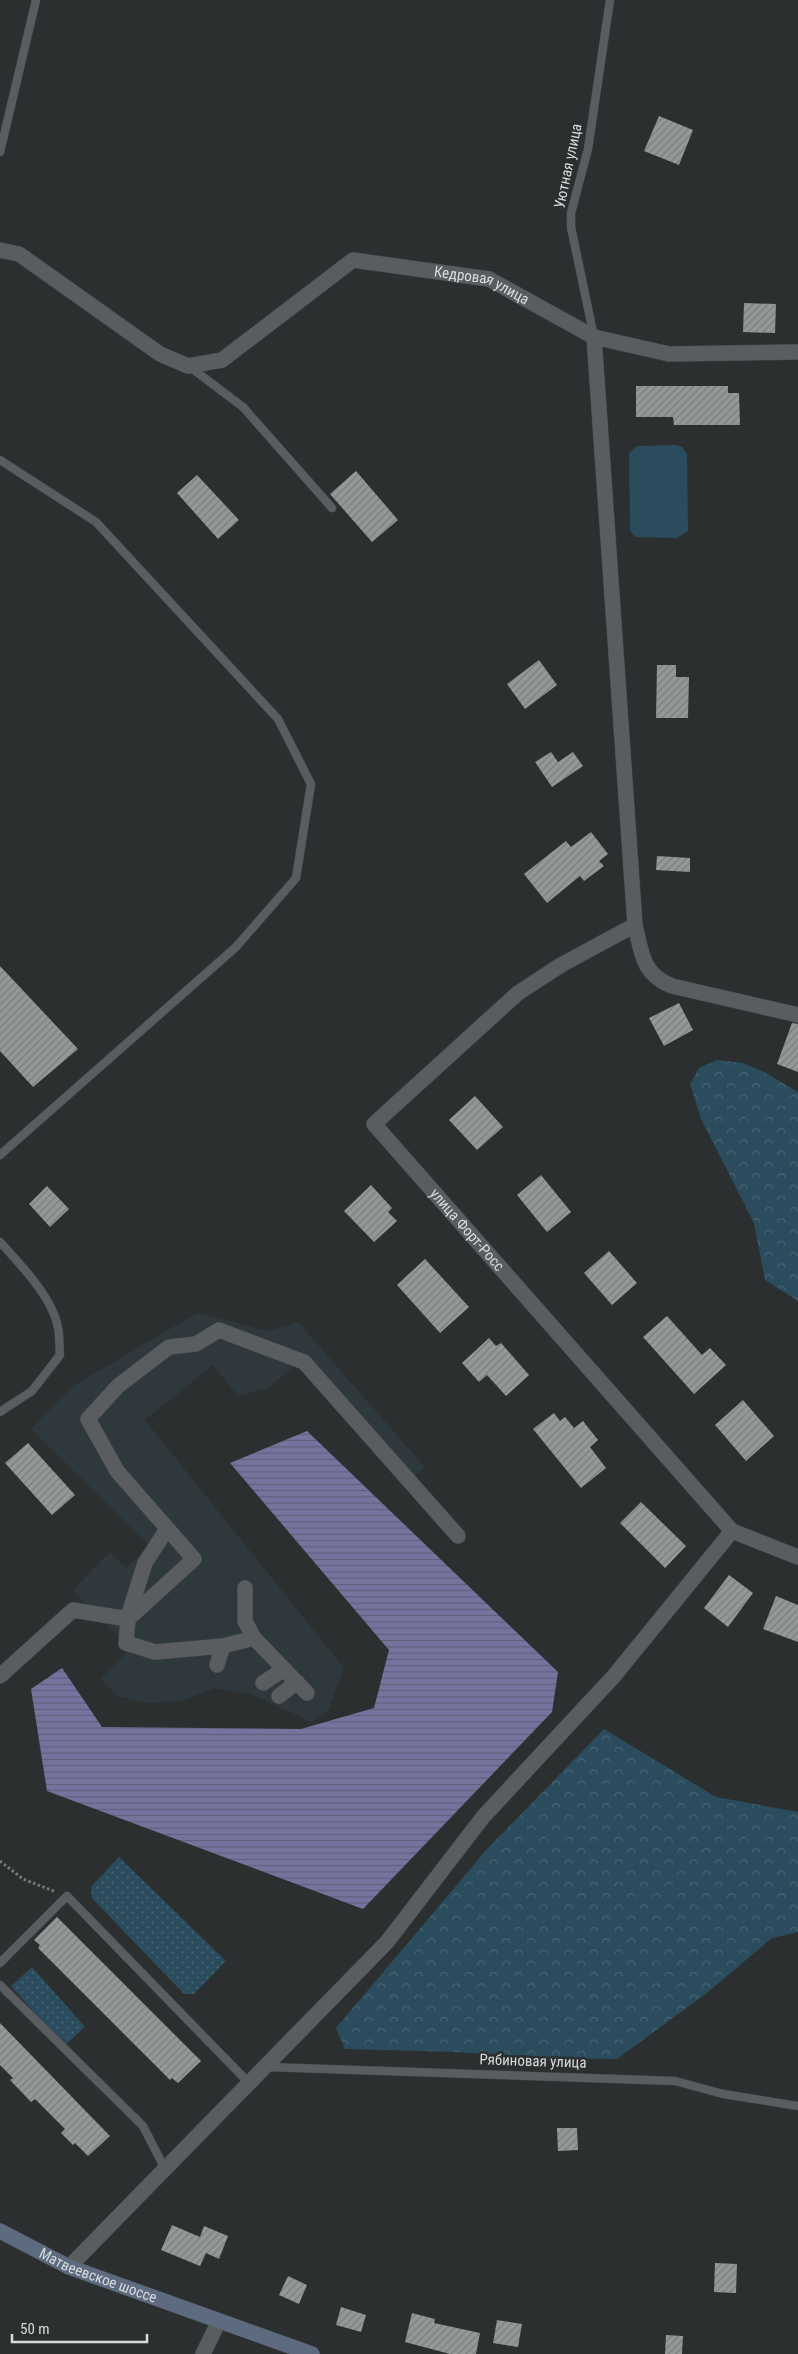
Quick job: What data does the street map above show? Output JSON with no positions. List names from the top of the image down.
{
  "streets": {
    "main road": ["Матвеевское шоссе"],
    "street": ["Кедровая улица", "улица Форт-Росс"],
    "lane": ["Уютная улица", "Рябиновая улица"]
  },
  "crossings": [
    ["Уютная улица", "Кедровая улица"]
  ],
  "scale_bar": "50 m"
}
